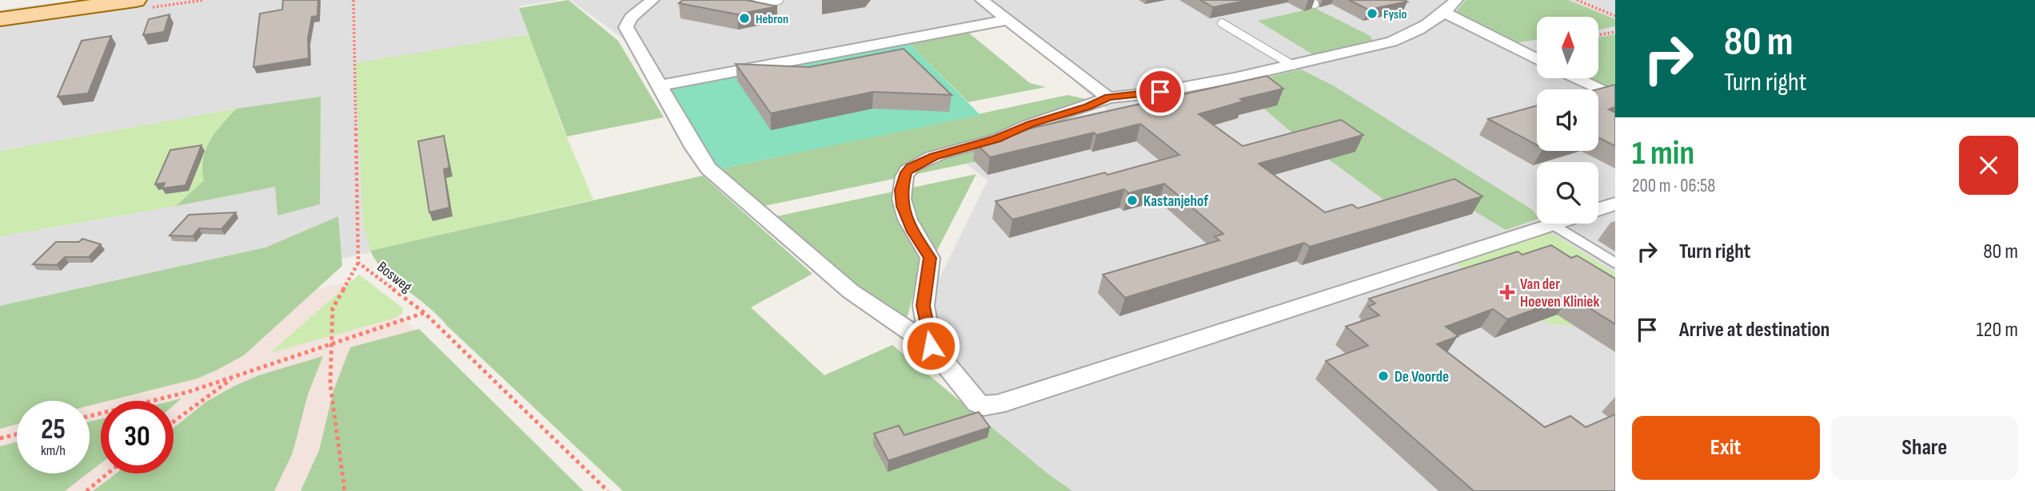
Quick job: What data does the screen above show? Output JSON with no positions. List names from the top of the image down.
{
  "streets": {
    "path": ["Bosweg"]
  },
  "places": {
    "other": [
      "Fysio",
      "Hebron",
      "Kastanjehof",
      "De Voorde"
    ],
    "health": ["Van der Hoeven Kliniek"]
  },
  "north": "top",
  "page": {
    "turn": ["80 m", "Turn right"],
    "heading": ["1 min", "200 m · 06:58"],
    "list": [
      {
        "name": "Turn right",
        "value": "80 m"
      },
      {
        "name": "Arrive at destination",
        "value": "120 m"
      }
    ],
    "speed": "25 km/h",
    "limit": "30",
    "buttons": ["Exit", "Share"]
  }
}
